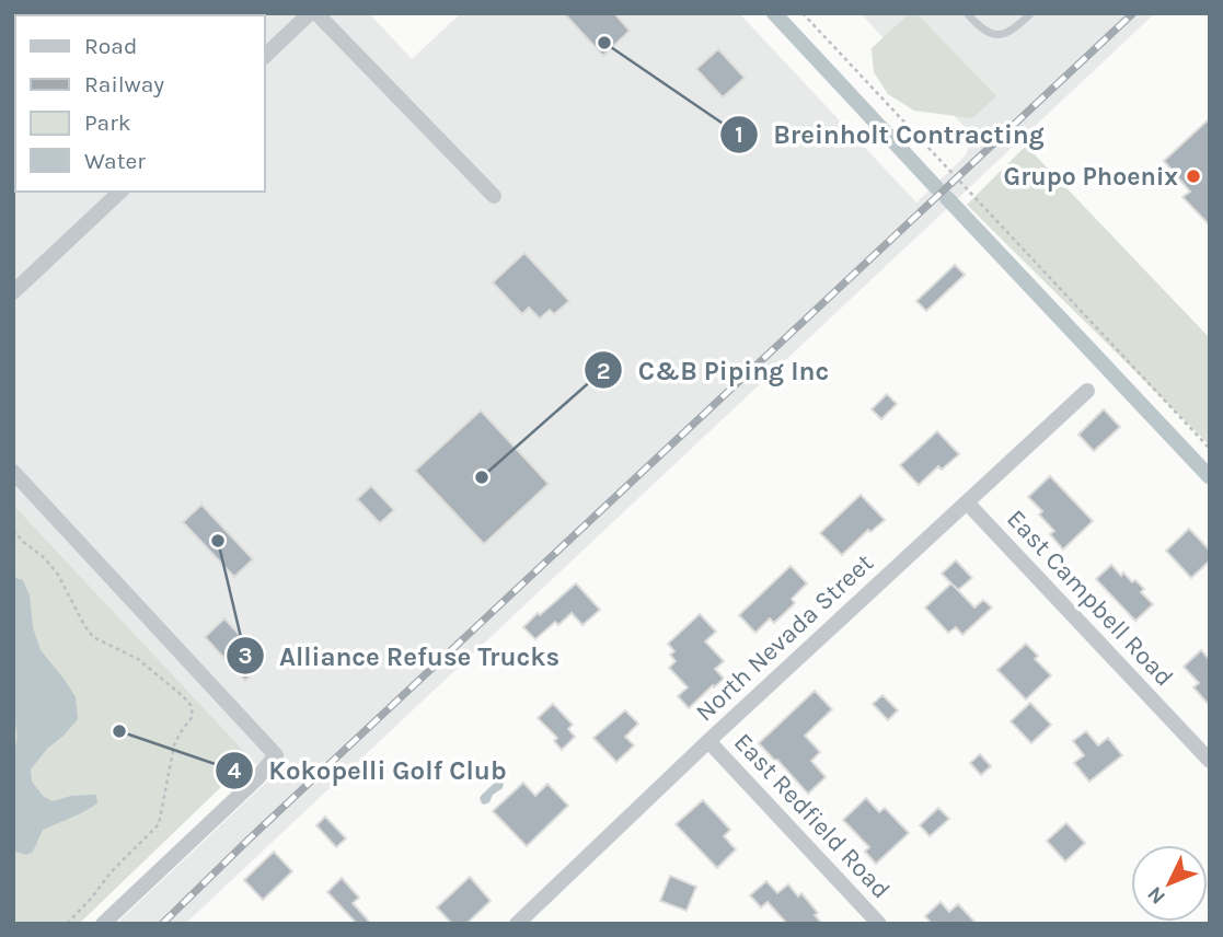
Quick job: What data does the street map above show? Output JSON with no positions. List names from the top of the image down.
{
  "streets": {
    "street": ["East Campbell Road", "North Nevada Street", "East Redfield Road"]
  },
  "crossings": [
    ["East Campbell Road", "North Nevada Street"],
    ["North Nevada Street", "East Redfield Road"]
  ],
  "places": [
    "Breinholt Contracting",
    "Grupo Phoenix",
    "C&B Piping Inc",
    "Alliance Refuse Trucks",
    "Kokopelli Golf Club"
  ],
  "legend": [
    "Road",
    "Railway",
    "Park",
    "Water"
  ],
  "north": "bottom left"
}
